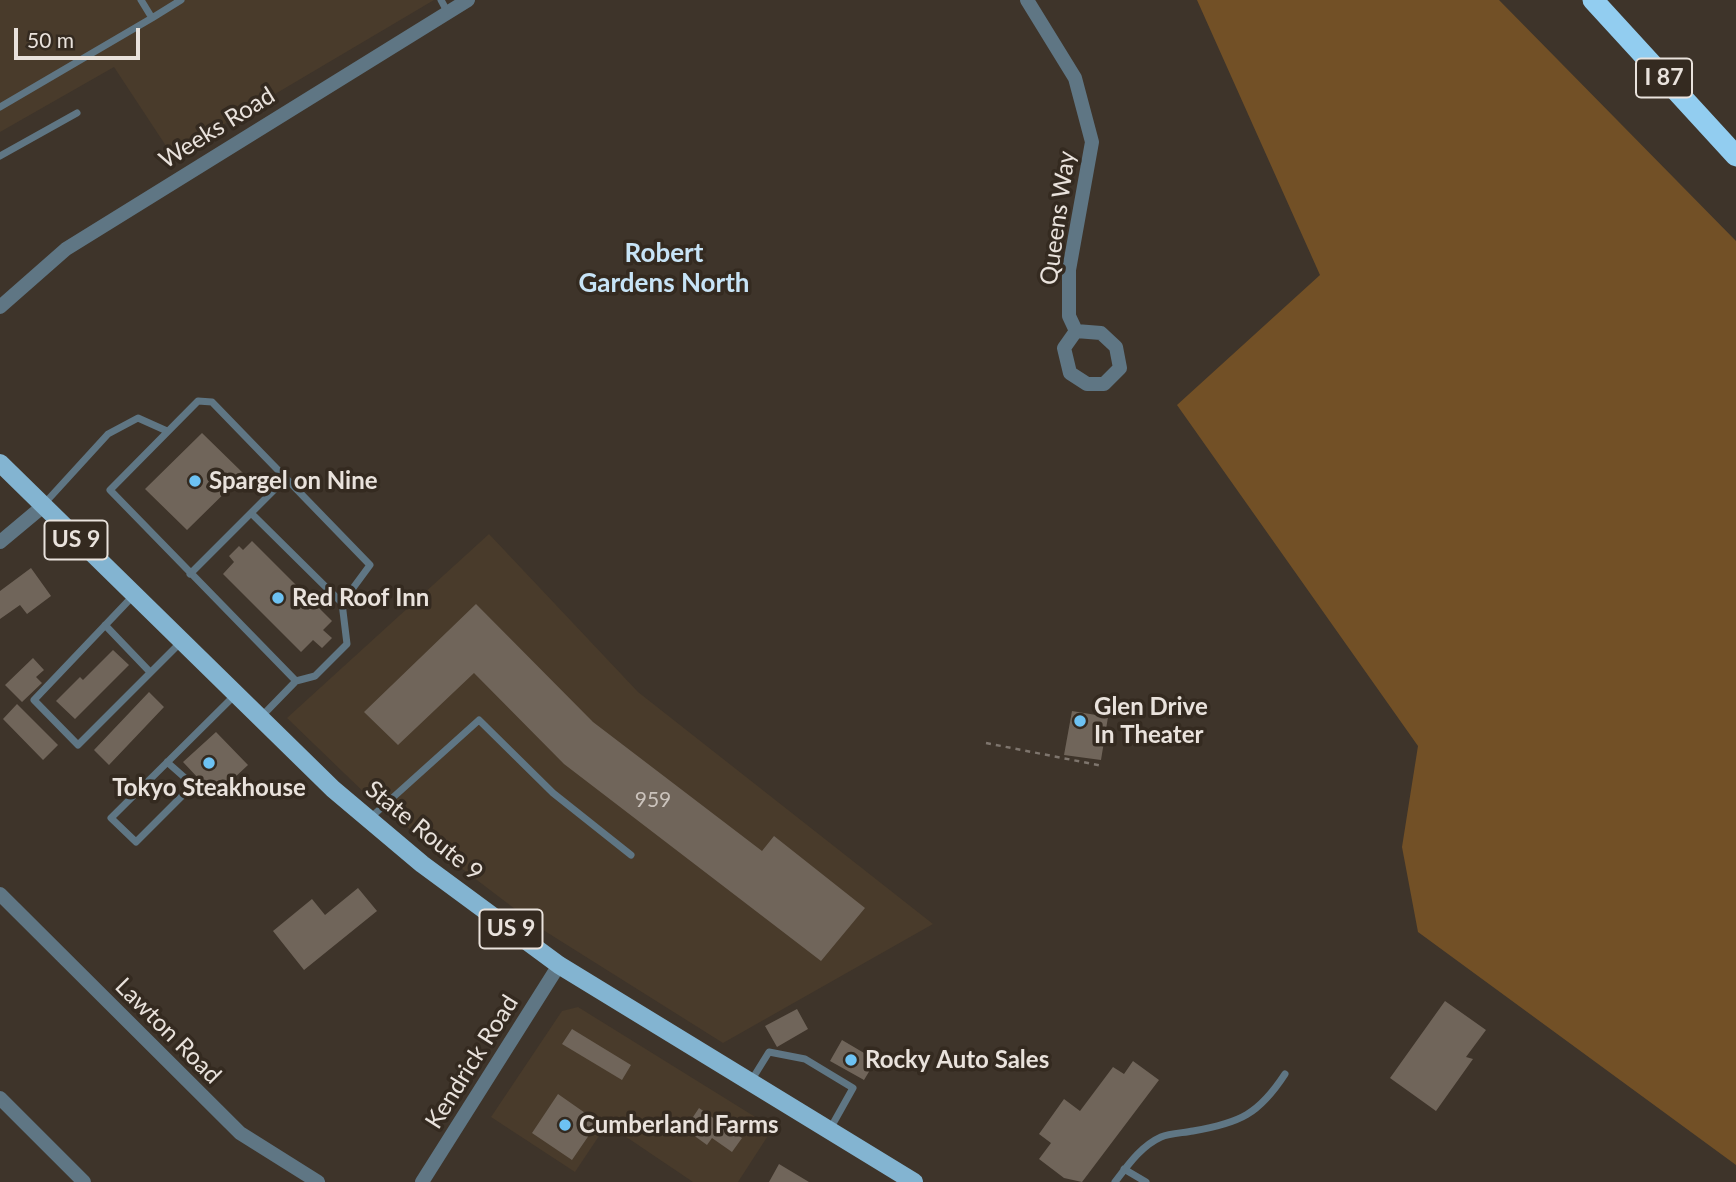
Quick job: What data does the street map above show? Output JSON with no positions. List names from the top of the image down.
{
  "streets": {
    "highway": ["I 87"],
    "main road": ["US 9", "State Route 9"],
    "street": [
      "Weeks Road",
      "Queens Way",
      "Lawton Road",
      "Kendrick Road"
    ]
  },
  "crossings": [
    ["State Route 9", "Kendrick Road"]
  ],
  "districts": ["Robert Gardens North"],
  "places": [
    "Spargel on Nine",
    "Red Roof Inn",
    "Glen Drive In Theater",
    "Tokyo Steakhouse",
    "Rocky Auto Sales",
    "Cumberland Farms"
  ],
  "house_numbers": ["959"],
  "scale_bar": "50 m"
}
